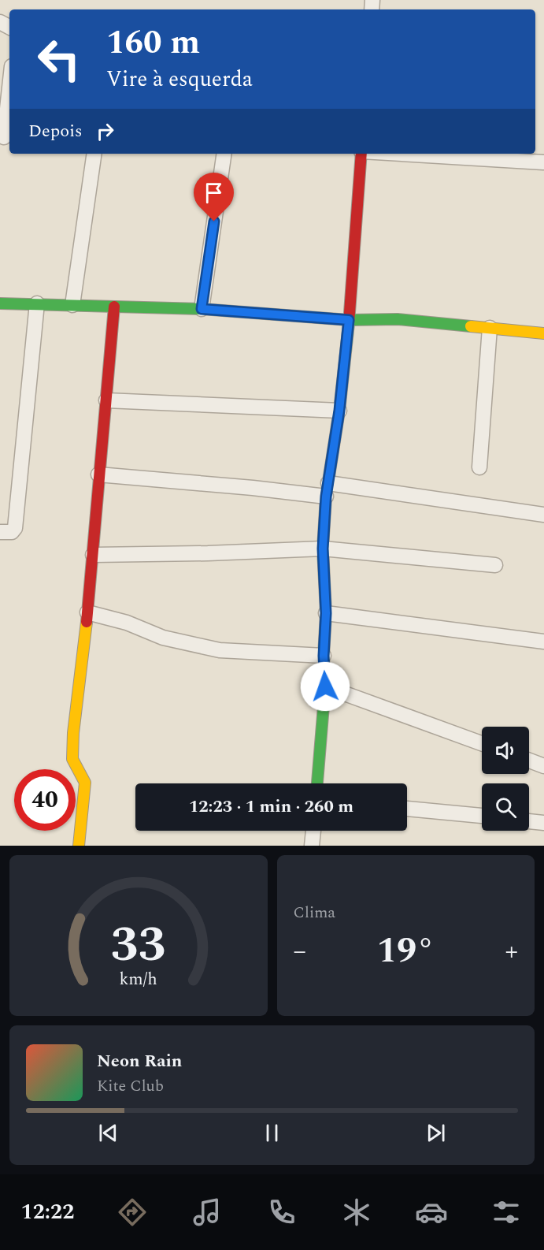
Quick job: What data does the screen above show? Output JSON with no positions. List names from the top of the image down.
{
  "page": {
    "turn": ["160 m", "Vire à esquerda"],
    "then": "Depois",
    "limit": "40",
    "trip": "12:23 · 1 min · 260 m",
    "tile": "Clima",
    "heat": ["−", "19°", "+"],
    "song": ["Neon Rain", "Kite Club"],
    "tabs": "12:22",
    "gauge": ["33", "km/h"]
  }
}
